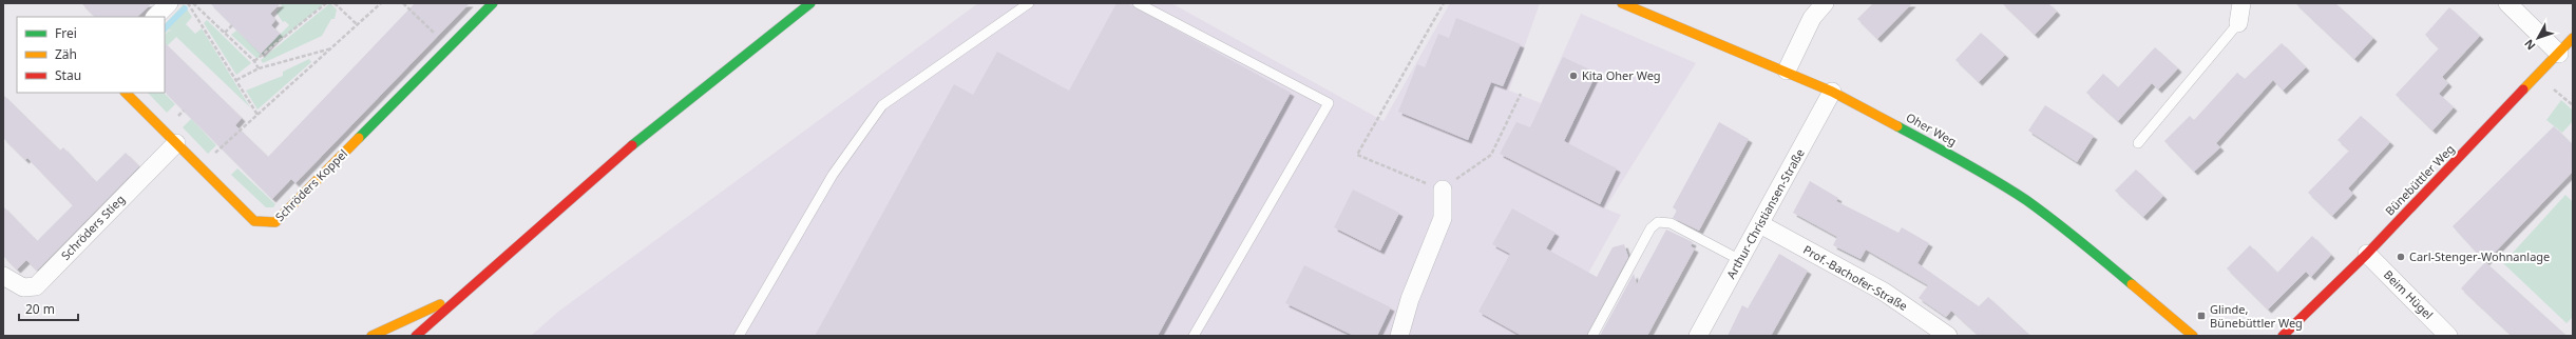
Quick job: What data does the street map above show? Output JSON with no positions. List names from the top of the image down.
{
  "streets": {
    "main road": ["Oher Weg", "Bünebüttler Weg", "Schröders Koppel"],
    "street": [
      "Arthur-Christiansen-Straße",
      "Schröders Stieg",
      "Prof.-Bachofer-Straße",
      "Beim Hügel"
    ]
  },
  "crossings": [
    ["Oher Weg", "Arthur-Christiansen-Straße"],
    ["Bünebüttler Weg", "Beim Hügel"],
    ["Schröders Koppel", "Schröders Stieg"],
    ["Arthur-Christiansen-Straße", "Prof.-Bachofer-Straße"]
  ],
  "places": {
    "other": ["Kita Oher Weg", "Carl-Stenger-Wohnanlage"],
    "transit": ["Glinde, Bünebüttler Weg"]
  },
  "legend": ["Frei", "Zäh", "Stau"],
  "scale_bar": "20 m",
  "north": "bottom left"
}
